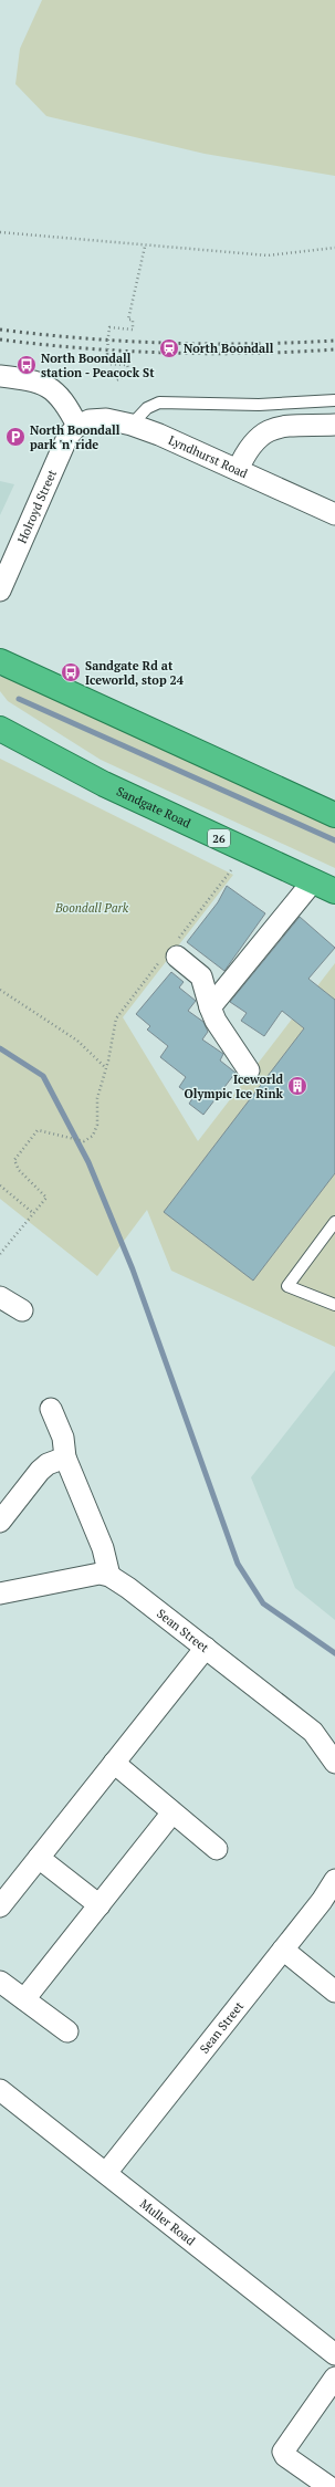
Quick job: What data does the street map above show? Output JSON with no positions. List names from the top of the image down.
{
  "streets": {
    "highway": ["Sandgate Road", "26"],
    "street": [
      "Lyndhurst Road",
      "Holroyd Street",
      "Sean Street",
      "Muller Road"
    ]
  },
  "crossings": [
    ["Lyndhurst Road", "Holroyd Street"],
    ["Sean Street", "Muller Road"]
  ],
  "parks": ["Boondall Park"],
  "places": {
    "station": ["North Boondall"],
    "bus stop": ["North Boondall station - Peacock St", "Sandgate Rd at Iceworld, stop 24"],
    "parking": ["North Boondall park 'n' ride"],
    "building": ["Iceworld Olympic Ice Rink"]
  }
}
